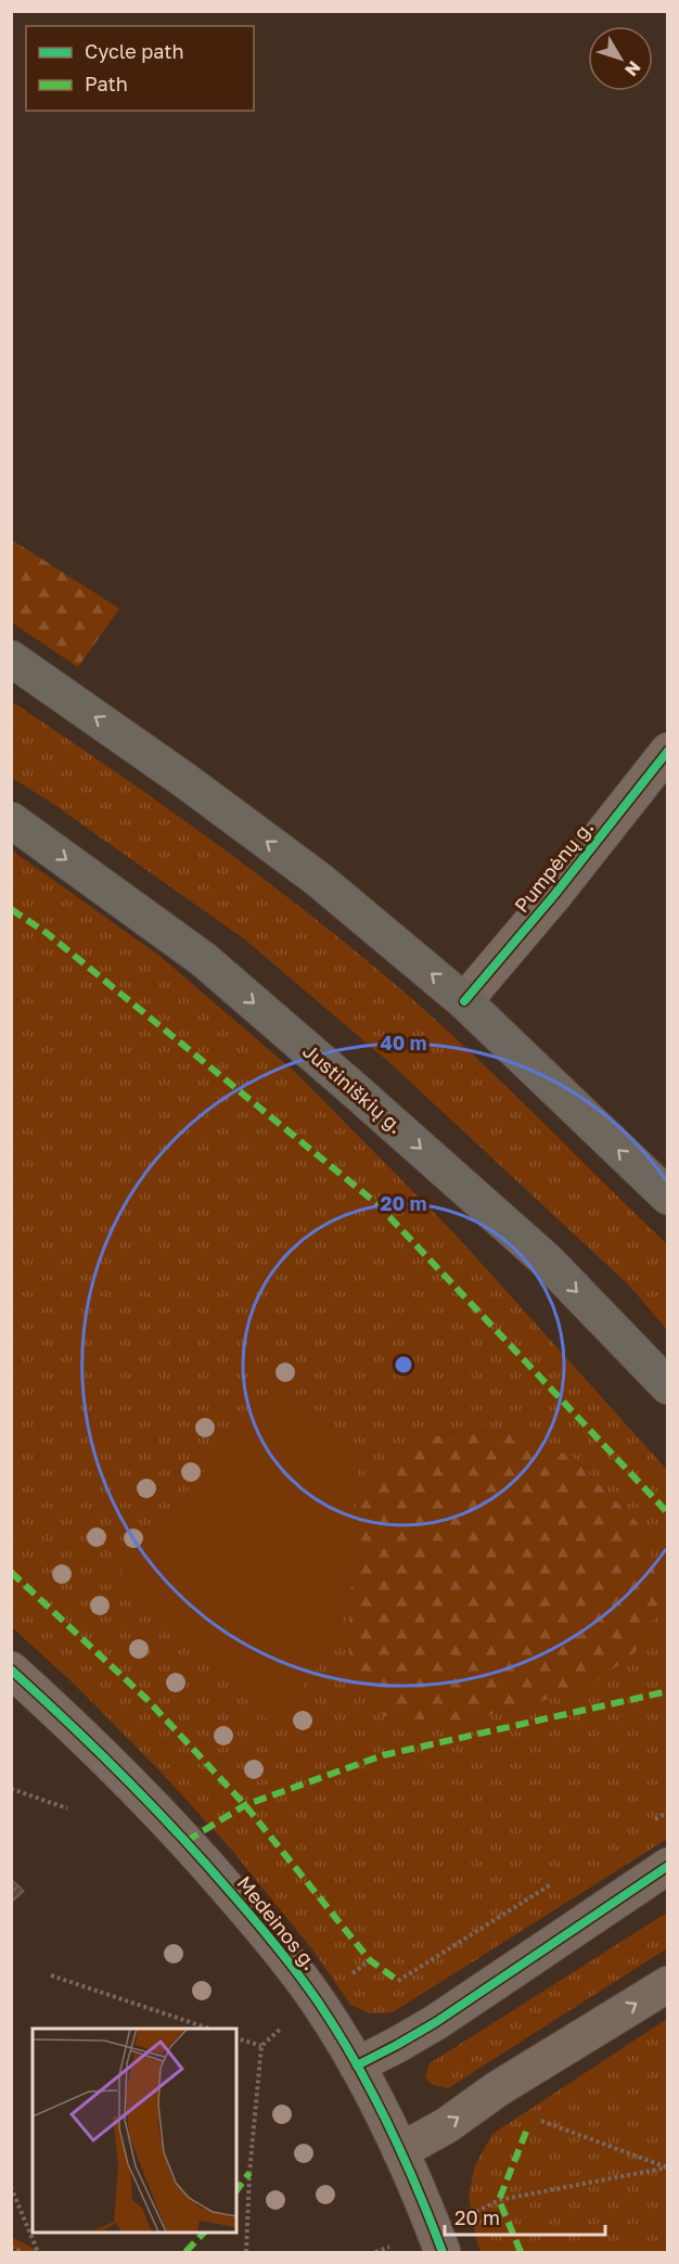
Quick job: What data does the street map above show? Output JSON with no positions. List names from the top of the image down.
{
  "streets": {
    "main road": ["Justiniškių g."],
    "street": ["Pumpėnų g.", "Medeinos g."]
  },
  "legend": ["Cycle path", "Path"],
  "scale_bar": "20 m",
  "north": "bottom right",
  "rings": ["40 m", "20 m"]
}
